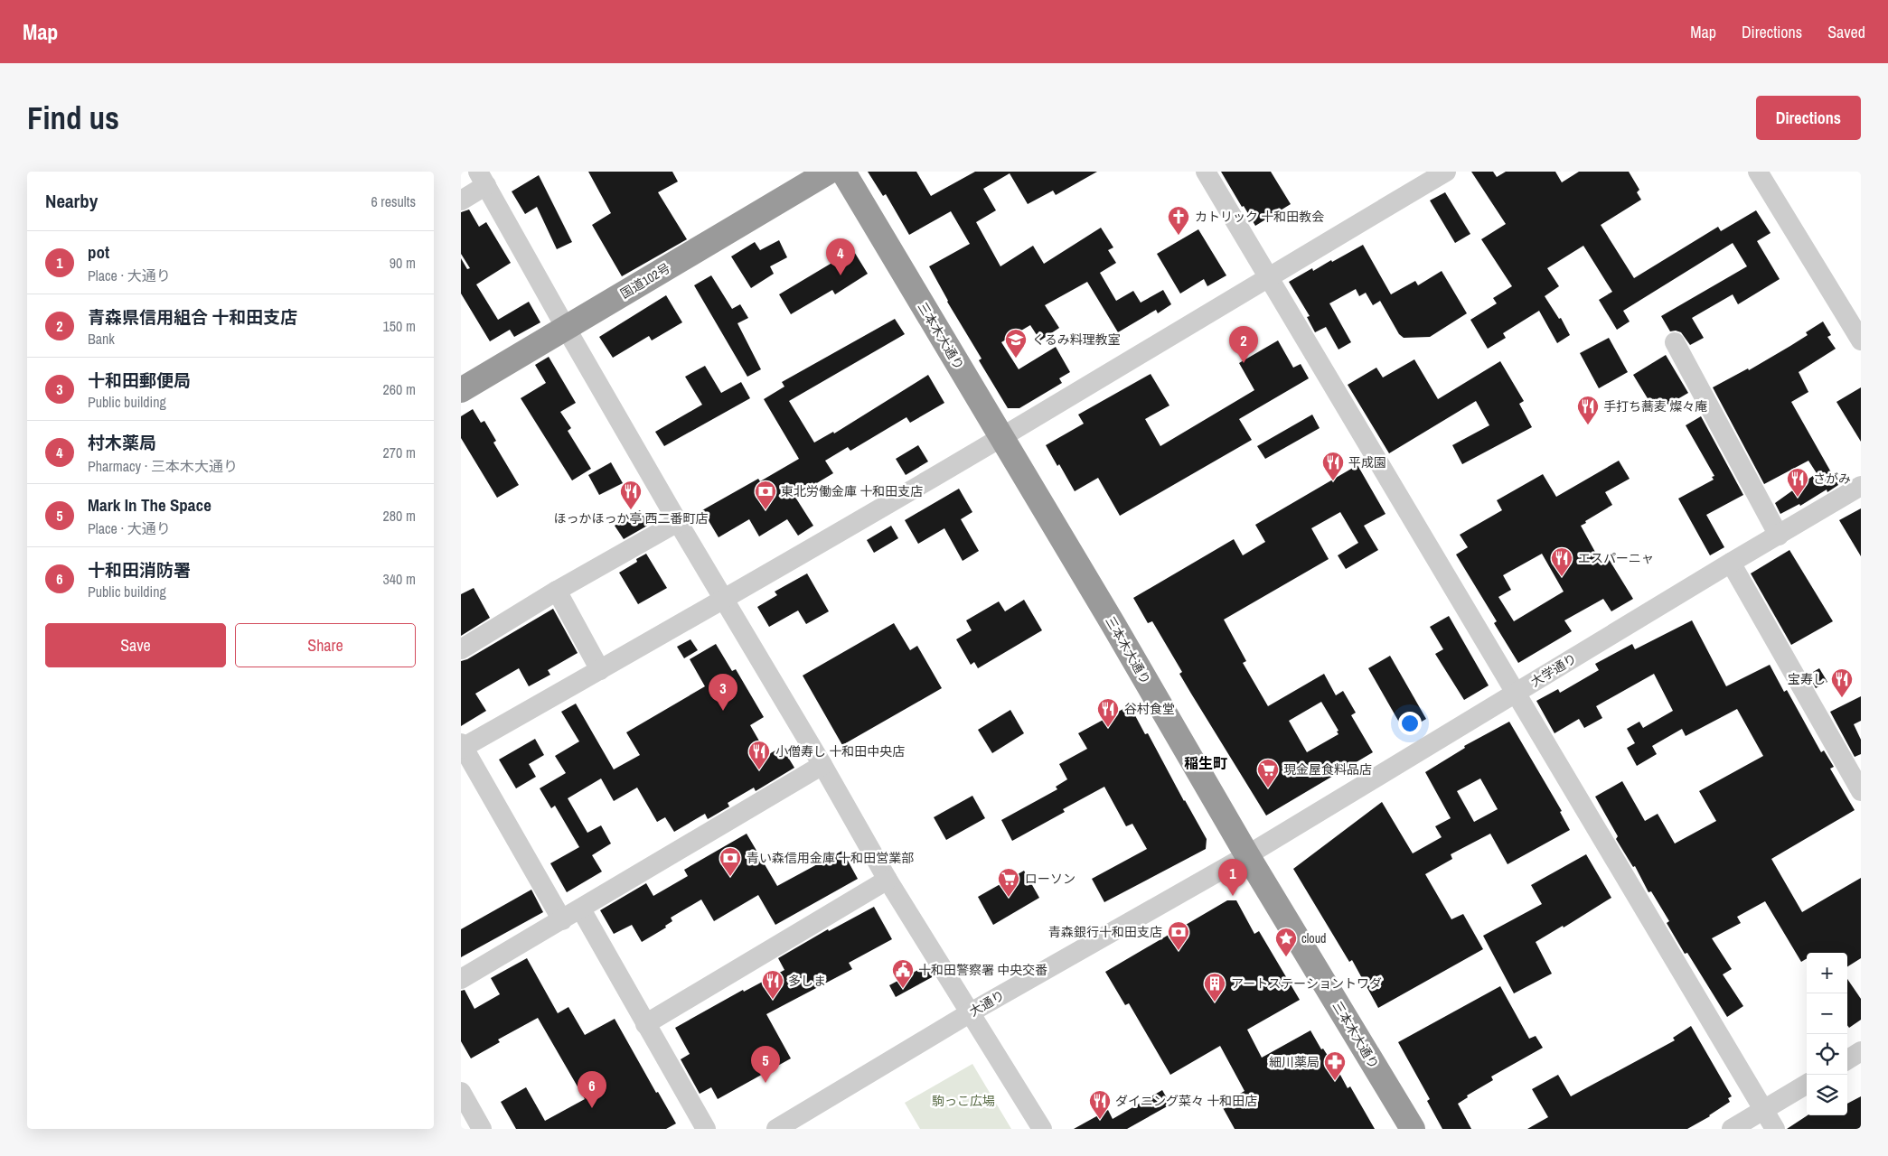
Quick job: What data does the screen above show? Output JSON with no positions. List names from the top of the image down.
{
  "streets": {
    "highway": ["国道102号", "三本木大通り"],
    "street": ["大学通り", "大通り"]
  },
  "crossings": [
    ["三本木大通り", "大学通り"],
    ["三本木大通り", "大通り"],
    ["大学通り", "大通り"]
  ],
  "districts": ["稲生町"],
  "parks": ["駒っこ広場"],
  "places": {
    "church": ["カトリック 十和田教会"],
    "school or university": ["くるみ料理教室"],
    "restaurant": [
      "手打ち蕎麦 燦々庵",
      "平成園",
      "さがみ",
      "ほっかほっか亭 西二番町店",
      "エスパーニャ",
      "宝寿し",
      "谷村食堂",
      "小僧寿し 十和田中央店",
      "多しま",
      "ダイニング菜々 十和田店"
    ],
    "bank": ["東北労働金庫 十和田支店", "青い森信用金庫 十和田営業部", "青森銀行十和田支店"],
    "supermarket": ["現金屋食料品店", "ローソン"],
    "place": ["cloud"],
    "public building": ["十和田警察署 中央交番"],
    "building": ["アートステーショントワダ"],
    "pharmacy": ["細川薬局"]
  },
  "page": {
    "header": "Map",
    "nav": ["Map", "Directions", "Saved"],
    "buttons": [
      "Directions",
      ["Save", "Share"]
    ],
    "title": "Find us",
    "heading": ["Nearby", "6 results"],
    "list": [
      {
        "mark": "1",
        "name": "pot",
        "note": "Place · 大通り",
        "value": "90 m"
      },
      {
        "mark": "2",
        "name": "青森県信用組合 十和田支店",
        "note": "Bank",
        "value": "150 m"
      },
      {
        "mark": "3",
        "name": "十和田郵便局",
        "note": "Public building",
        "value": "260 m"
      },
      {
        "mark": "4",
        "name": "村木薬局",
        "note": "Pharmacy · 三本木大通り",
        "value": "270 m"
      },
      {
        "mark": "5",
        "name": "Mark In The Space",
        "note": "Place · 大通り",
        "value": "280 m"
      },
      {
        "mark": "6",
        "name": "十和田消防署",
        "note": "Public building",
        "value": "340 m"
      }
    ],
    "pins": [
      "4",
      "2",
      "3",
      "1",
      "5",
      "6"
    ],
    "map_buttons": ["+", "−"]
  }
}
